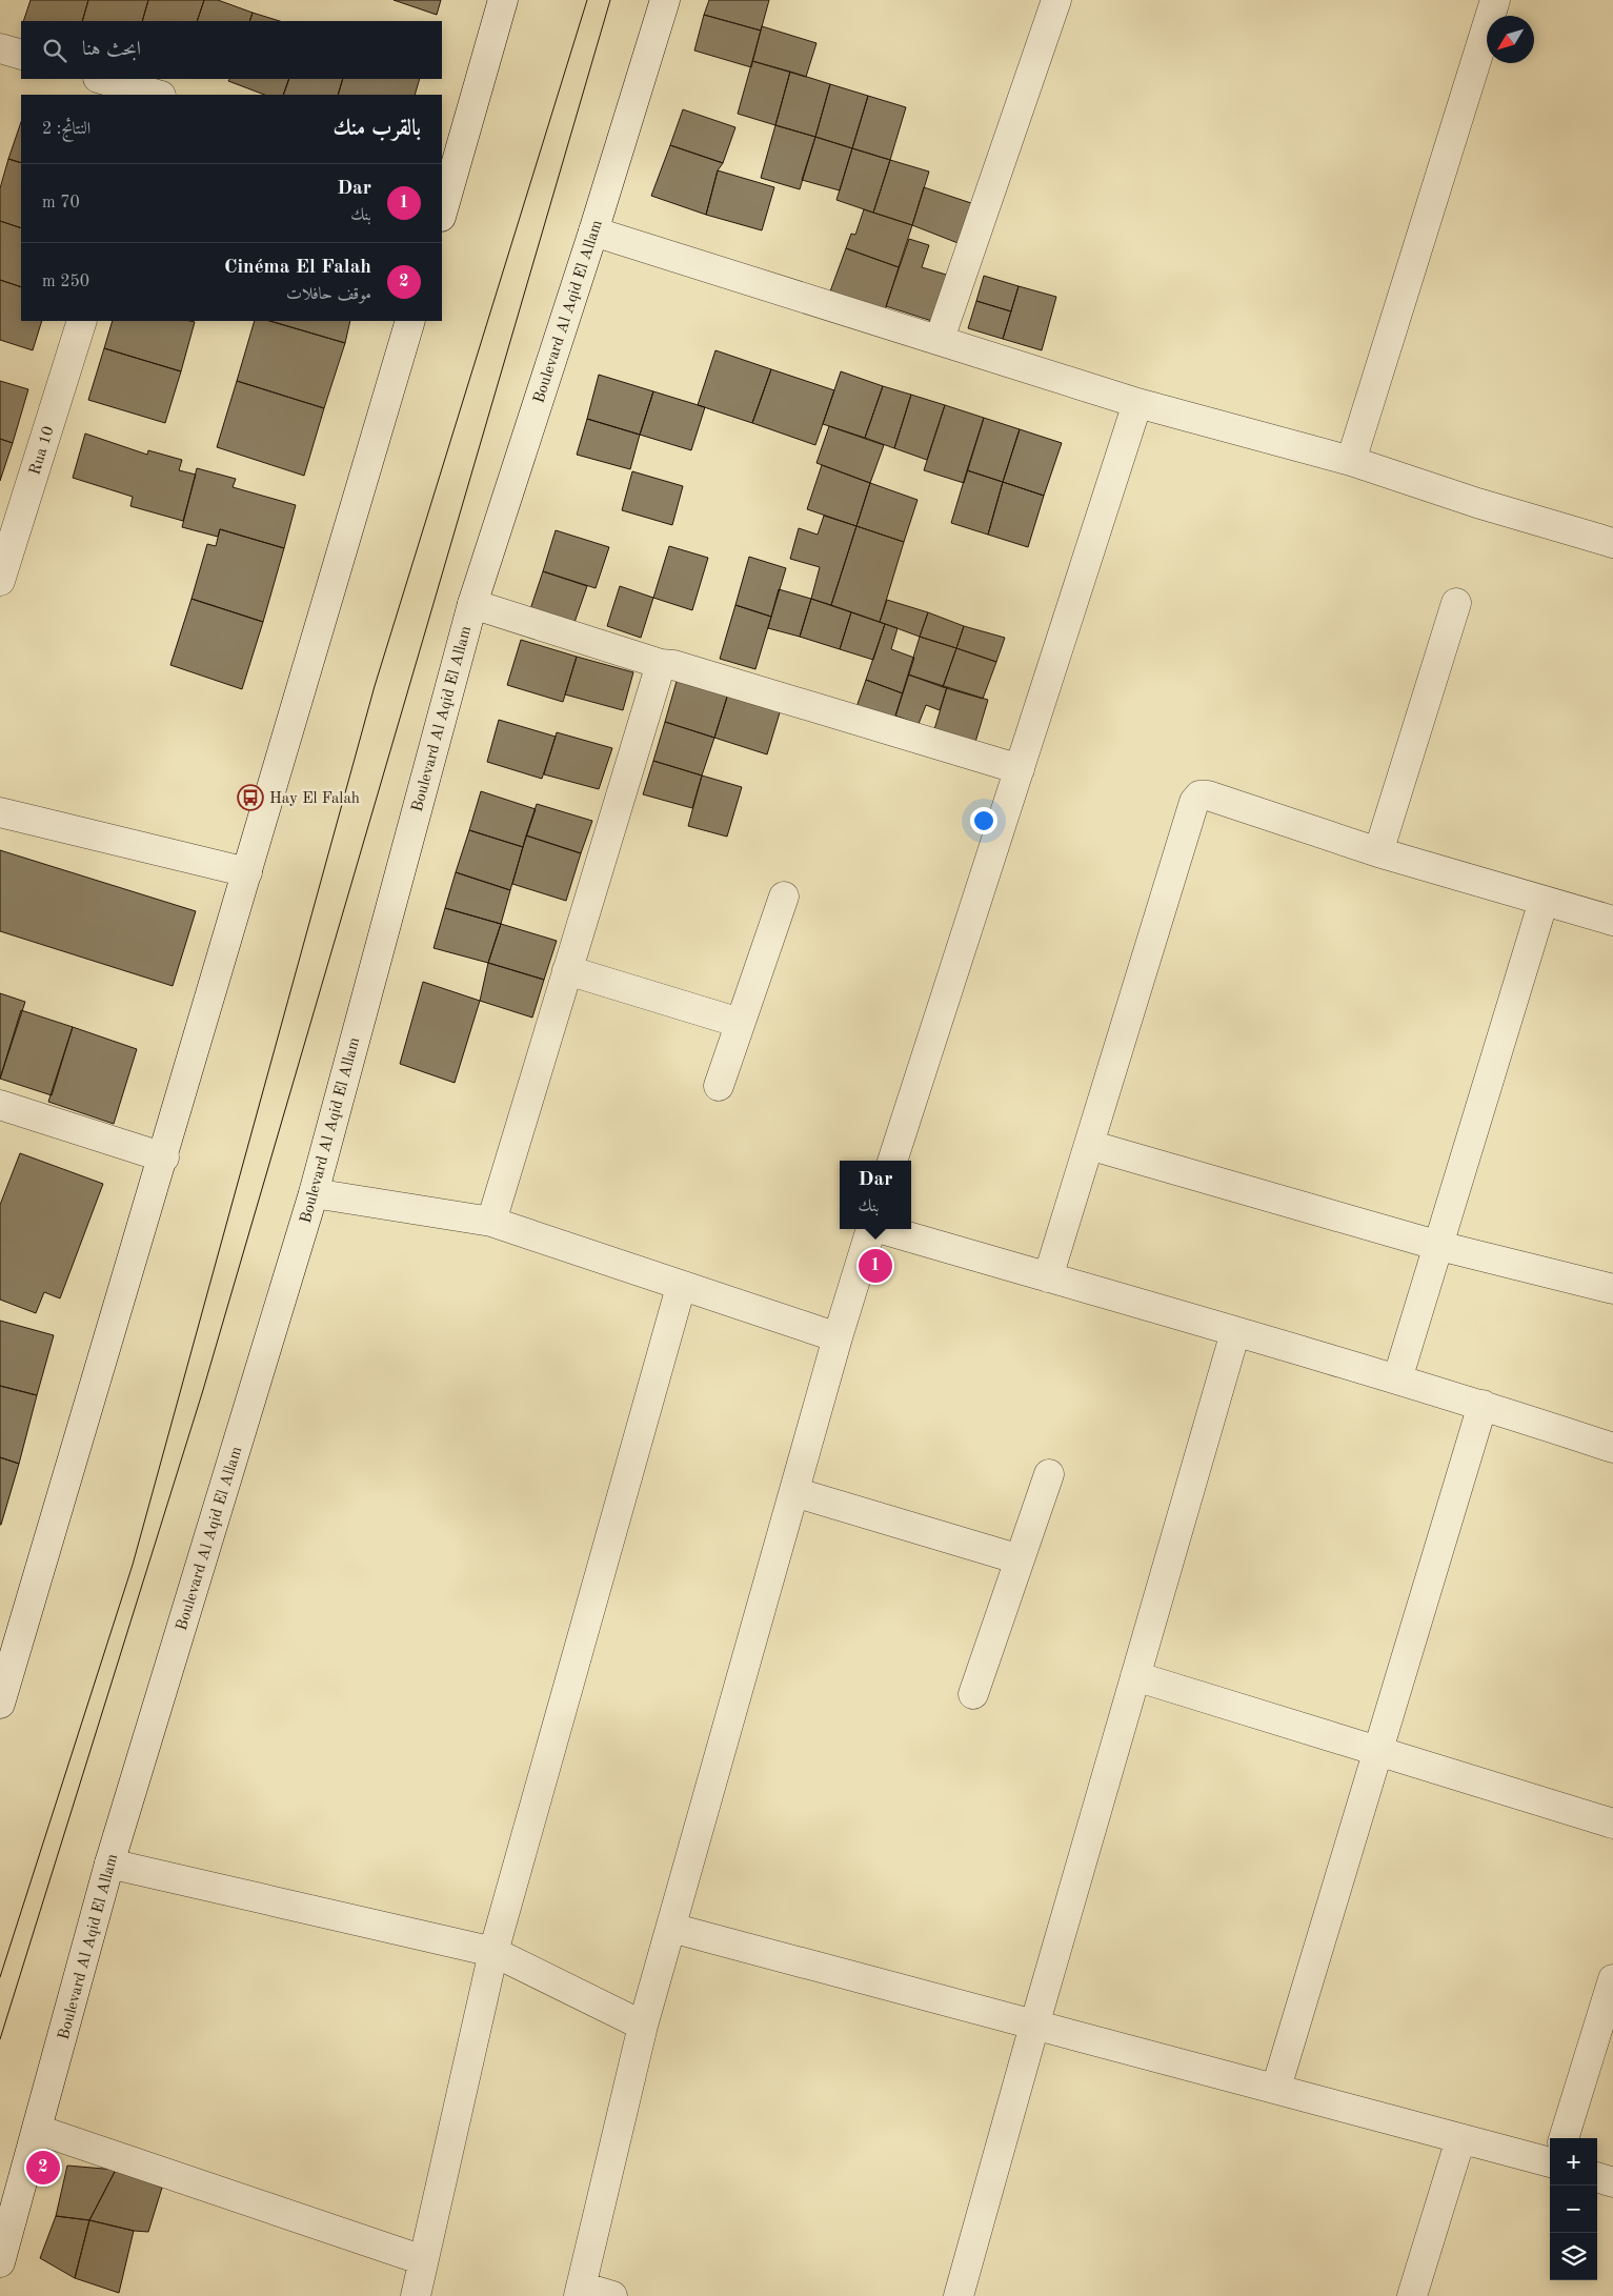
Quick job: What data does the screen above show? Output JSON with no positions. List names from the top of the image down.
{
  "streets": {
    "street": ["Boulevard Al Aqid El Allam", "Rua 10"]
  },
  "places": {
    "bus stop": ["Hay El Falah"]
  },
  "north": "bottom left",
  "page": {
    "search": "ابحث هنا",
    "heading": ["بالقرب منك", "النتائج: 2"],
    "list": [
      {
        "mark": "1",
        "name": "Dar",
        "note": "بنك",
        "value": "70 m"
      },
      {
        "mark": "2",
        "name": "Cinéma El Falah",
        "note": "موقف حافلات",
        "value": "250 m"
      }
    ],
    "popup": ["Dar", "بنك"],
    "pins": ["1", "2"],
    "map_buttons": ["+", "−"]
  }
}
